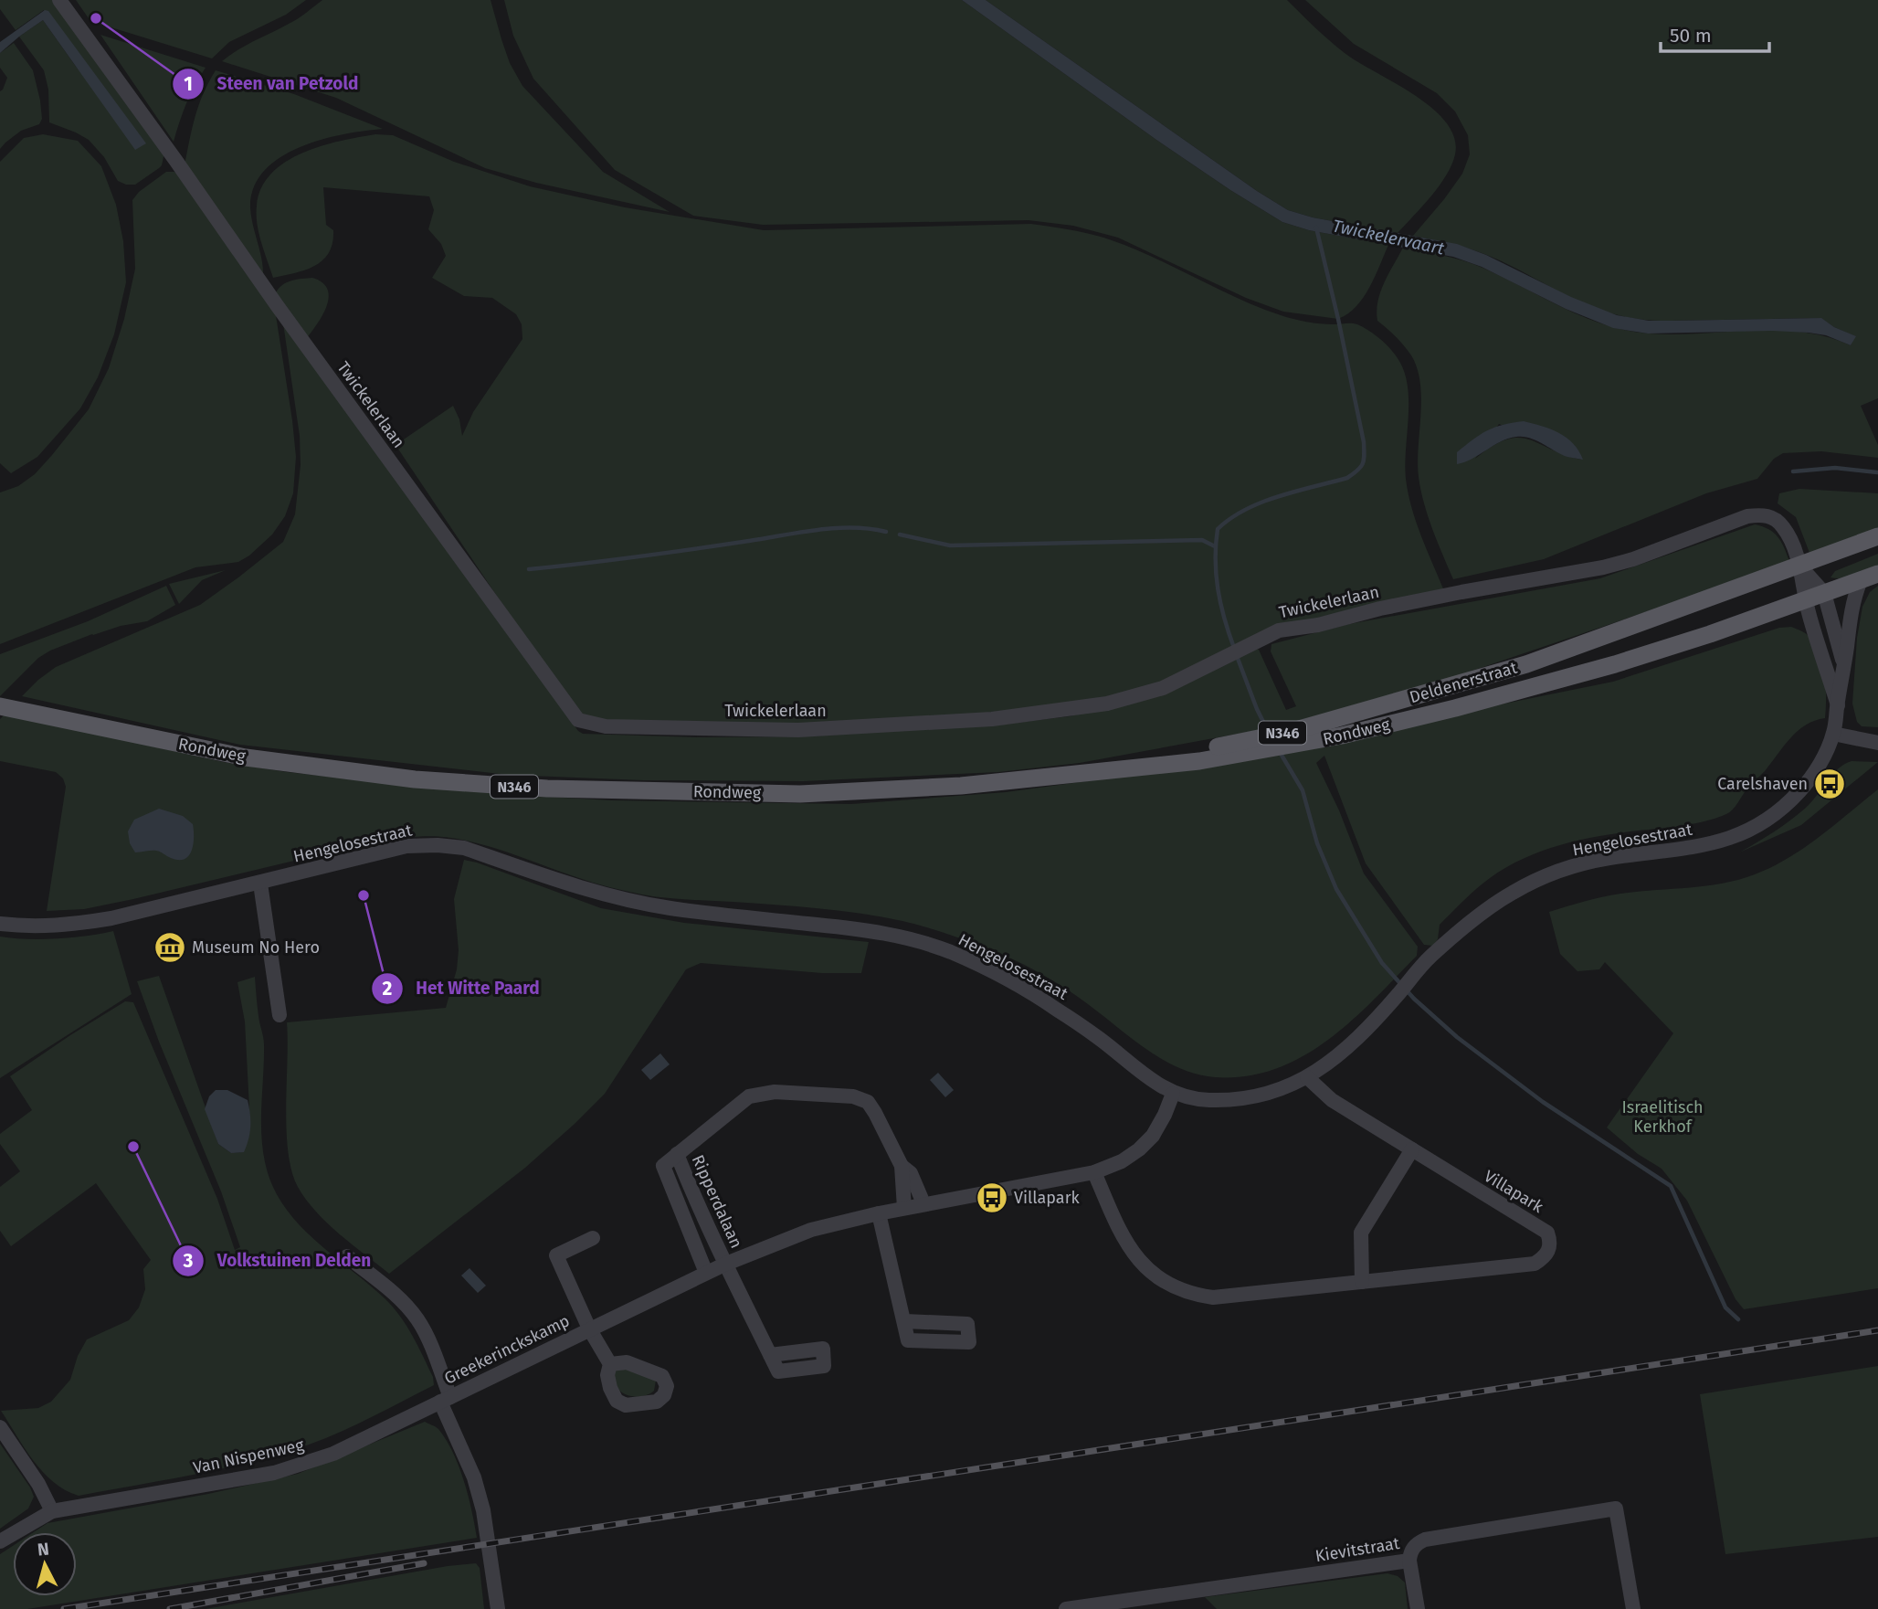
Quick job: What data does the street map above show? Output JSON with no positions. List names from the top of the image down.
{
  "streets": {
    "main road": ["Deldenerstraat", "Rondweg", "N346"],
    "street": [
      "Twickelerlaan",
      "Hengelosestraat",
      "Villapark",
      "Ripperdalaan",
      "Greekerinckskamp",
      "Van Nispenweg",
      "Kievitstraat"
    ]
  },
  "crossings": [
    ["Twickelerlaan", "Deldenerstraat"],
    ["Twickelerlaan", "Hengelosestraat"],
    ["Deldenerstraat", "Rondweg"],
    ["Deldenerstraat", "Hengelosestraat"],
    ["Hengelosestraat", "Villapark"],
    ["Hengelosestraat", "Greekerinckskamp"],
    ["Villapark", "Greekerinckskamp"],
    ["Ripperdalaan", "Greekerinckskamp"],
    ["Greekerinckskamp", "Van Nispenweg"]
  ],
  "water": ["Twickelervaart"],
  "parks": ["Israelitisch Kerkhof"],
  "places": {
    "other": ["Steen van Petzold", "Het Witte Paard", "Volkstuinen Delden"],
    "bus stop": ["Carelshaven", "Villapark"],
    "museum": ["Museum No Hero"]
  },
  "scale_bar": "50 m",
  "north": "top"
}
